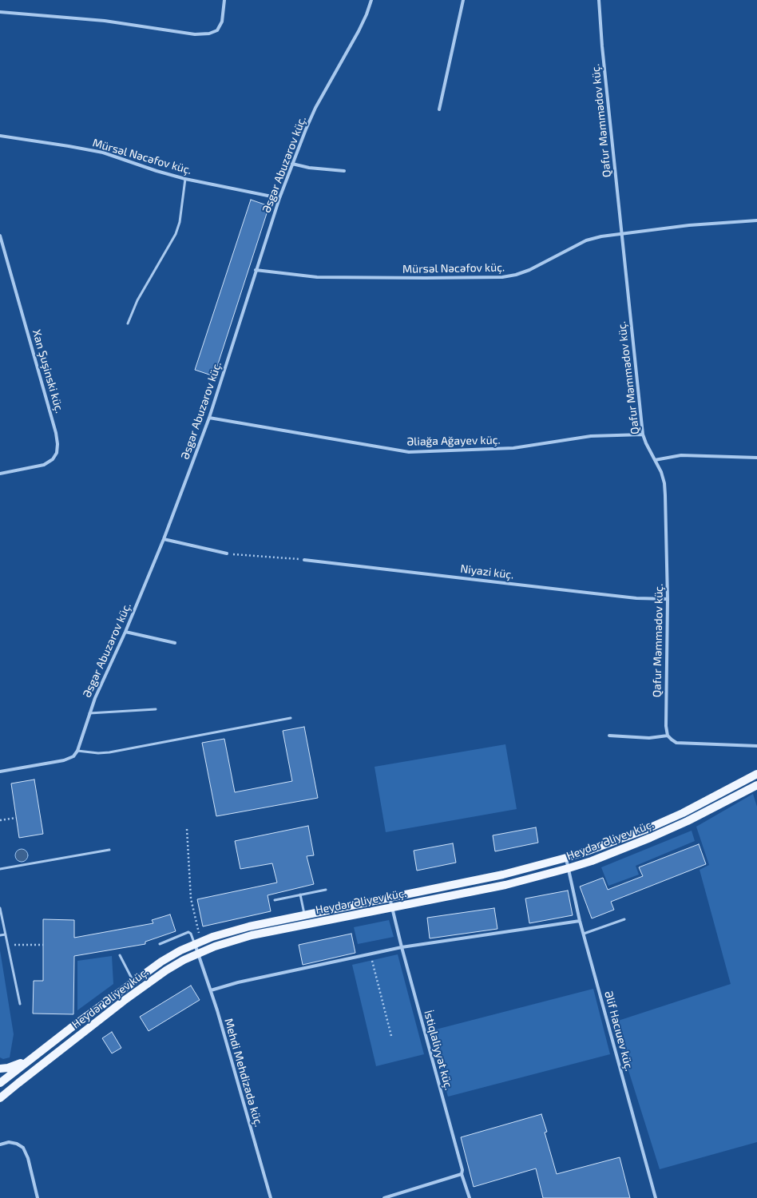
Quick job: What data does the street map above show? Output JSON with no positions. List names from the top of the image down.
{
  "streets": {
    "main road": ["Heydər Əliyev küç."],
    "street": [
      "Qafur Məmmədov küç.",
      "Mürsəl Nəcəfov küç.",
      "Əsgər Abuzərov küç.",
      "Xan Şuşinski küç.",
      "Əliağa Ağayev küç.",
      "Niyazi küç.",
      "Əlif Hacıuev küç.",
      "İstiqlaliyyət küç.",
      "Mehdi Mehdizadə küç."
    ]
  },
  "crossings": [
    ["Qafur Məmmədov küç.", "Mürsəl Nəcəfov küç."],
    ["Qafur Məmmədov küç.", "Əliağa Ağayev küç."],
    ["Qafur Məmmədov küç.", "Niyazi küç."],
    ["Mürsəl Nəcəfov küç.", "Əsgər Abuzərov küç."],
    ["Əsgər Abuzərov küç.", "Əliağa Ağayev küç."],
    ["Heydər Əliyev küç.", "Əlif Hacıuev küç."],
    ["Heydər Əliyev küç.", "İstiqlaliyyət küç."],
    ["Heydər Əliyev küç.", "Mehdi Mehdizadə küç."]
  ]
}
